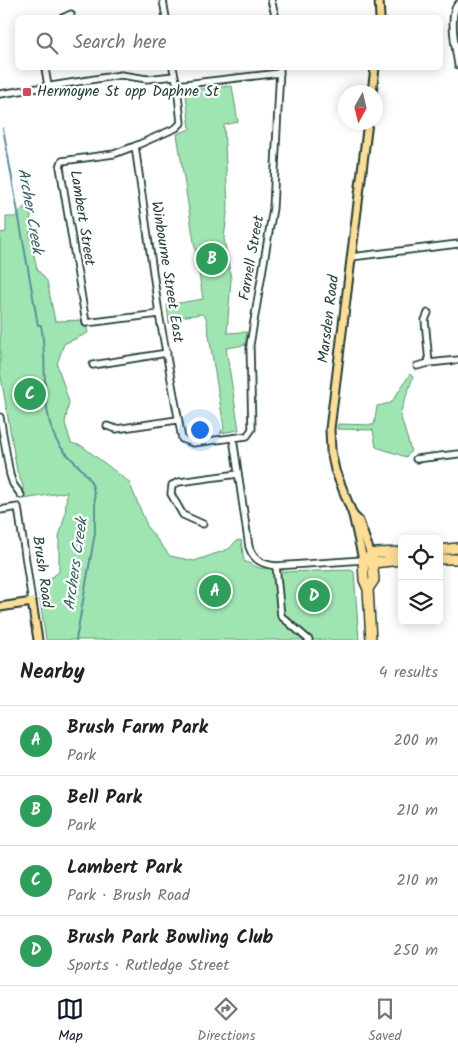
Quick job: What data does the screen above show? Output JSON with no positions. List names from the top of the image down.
{
  "streets": {
    "highway": ["Marsden Road"],
    "main road": ["Brush Road"],
    "street": ["Lambert Street", "Farnell Street", "Winbourne Street East"]
  },
  "crossings": [
    ["Lambert Street", "Winbourne Street East"],
    ["Farnell Street", "Winbourne Street East"]
  ],
  "water": ["Archer Creek", "Archers Creek"],
  "places": {
    "transit": ["Hermoyne St opp Daphne St"]
  },
  "north": "bottom",
  "page": {
    "search": "Search here",
    "pins": [
      "B",
      "C",
      "A",
      "D"
    ],
    "heading": ["Nearby", "4 results"],
    "list": [
      {
        "mark": "A",
        "name": "Brush Farm Park",
        "note": "Park",
        "value": "200 m"
      },
      {
        "mark": "B",
        "name": "Bell Park",
        "note": "Park",
        "value": "210 m"
      },
      {
        "mark": "C",
        "name": "Lambert Park",
        "note": "Park · Brush Road",
        "value": "210 m"
      },
      {
        "mark": "D",
        "name": "Brush Park Bowling Club",
        "note": "Sports · Rutledge Street",
        "value": "250 m"
      }
    ],
    "nav": ["Map", "Directions", "Saved"]
  }
}
